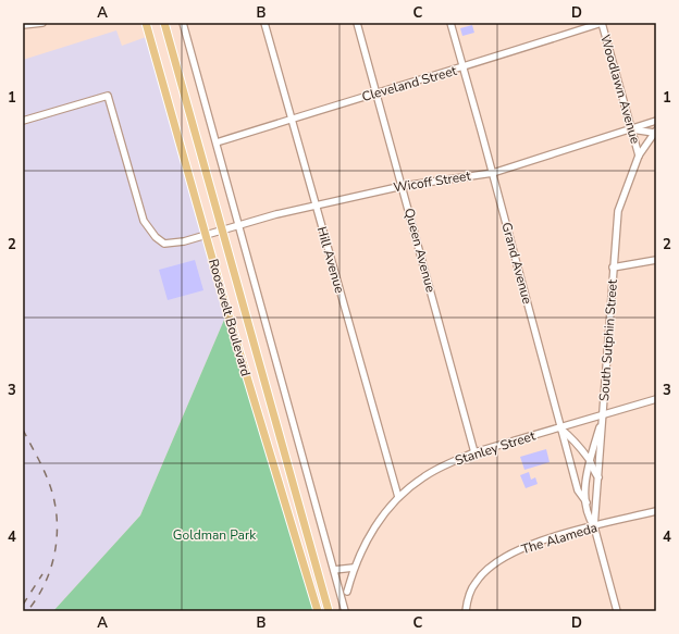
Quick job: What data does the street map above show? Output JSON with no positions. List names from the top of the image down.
{
  "streets": {
    "main road": ["Roosevelt Boulevard"],
    "street": [
      "Cleveland Street",
      "Woodlawn Avenue",
      "Wicoff Street",
      "Queen Avenue",
      "Hill Avenue",
      "Grand Avenue",
      "South Sutphin Street",
      "Stanley Street",
      "The Alameda"
    ]
  },
  "crossings": [
    ["Cleveland Street", "Woodlawn Avenue"],
    ["Cleveland Street", "Queen Avenue"],
    ["Cleveland Street", "Hill Avenue"],
    ["Cleveland Street", "Grand Avenue"],
    ["Woodlawn Avenue", "Wicoff Street"],
    ["Woodlawn Avenue", "South Sutphin Street"],
    ["Wicoff Street", "Queen Avenue"],
    ["Wicoff Street", "Hill Avenue"],
    ["Wicoff Street", "Grand Avenue"],
    ["Wicoff Street", "Roosevelt Boulevard"],
    ["Queen Avenue", "Stanley Street"],
    ["Hill Avenue", "Stanley Street"],
    ["Grand Avenue", "South Sutphin Street"],
    ["Grand Avenue", "Stanley Street"],
    ["South Sutphin Street", "Stanley Street"],
    ["South Sutphin Street", "The Alameda"]
  ],
  "parks": ["Goldman Park"],
  "grid": {
    "columns": [
      "A",
      "B",
      "C",
      "D"
    ],
    "rows": [
      "1",
      "2",
      "3",
      "4"
    ]
  }
}
